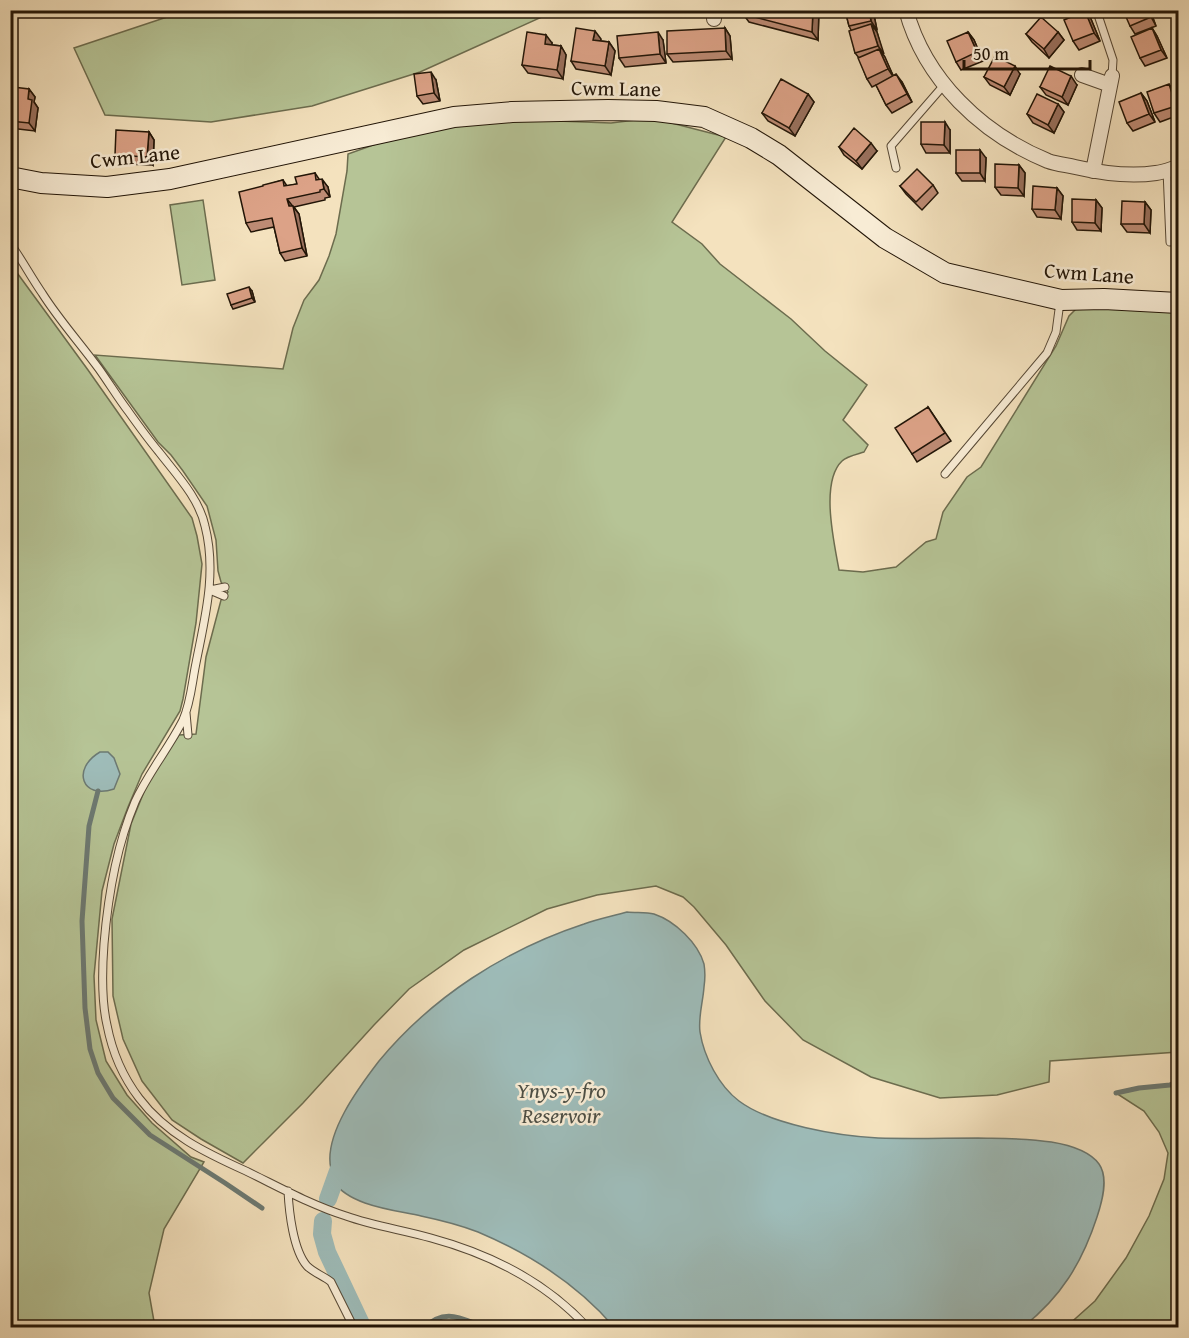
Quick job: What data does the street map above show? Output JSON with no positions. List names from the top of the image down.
{
  "streets": {
    "street": ["Cwm Lane"]
  },
  "water": ["Ynys-y-fro Reservoir"],
  "scale_bar": "50 m"
}
